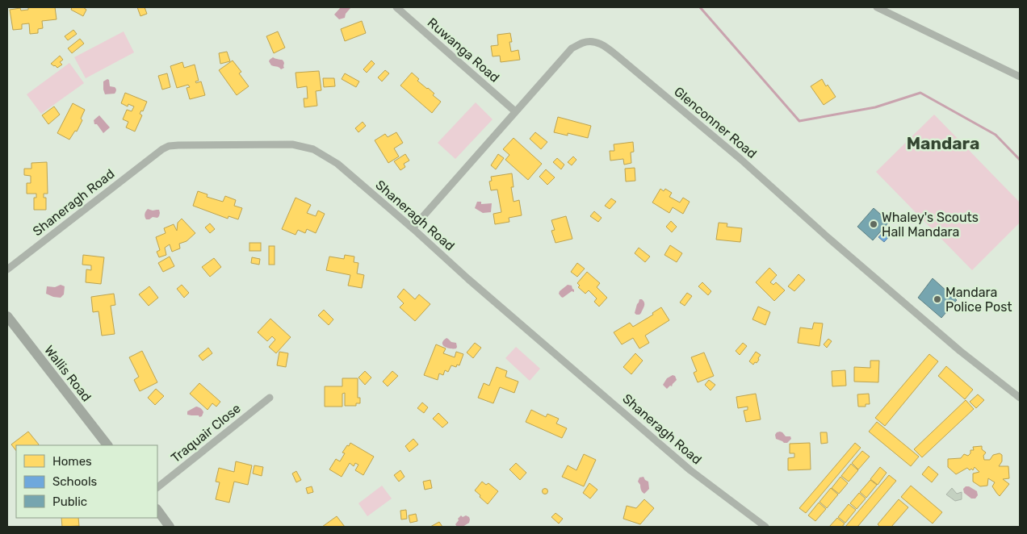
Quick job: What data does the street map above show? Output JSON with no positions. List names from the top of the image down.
{
  "streets": {
    "street": [
      "Ruwanga Road",
      "Glenconner Road",
      "Shaneragh Road",
      "Wallis Road",
      "Traquair Close"
    ]
  },
  "crossings": [
    ["Ruwanga Road", "Glenconner Road"],
    ["Glenconner Road", "Shaneragh Road"]
  ],
  "districts": ["Mandara"],
  "places": ["Whaley's Scouts Hall Mandara", "Mandara Police Post"],
  "legend": ["Homes", "Schools", "Public"]
}
